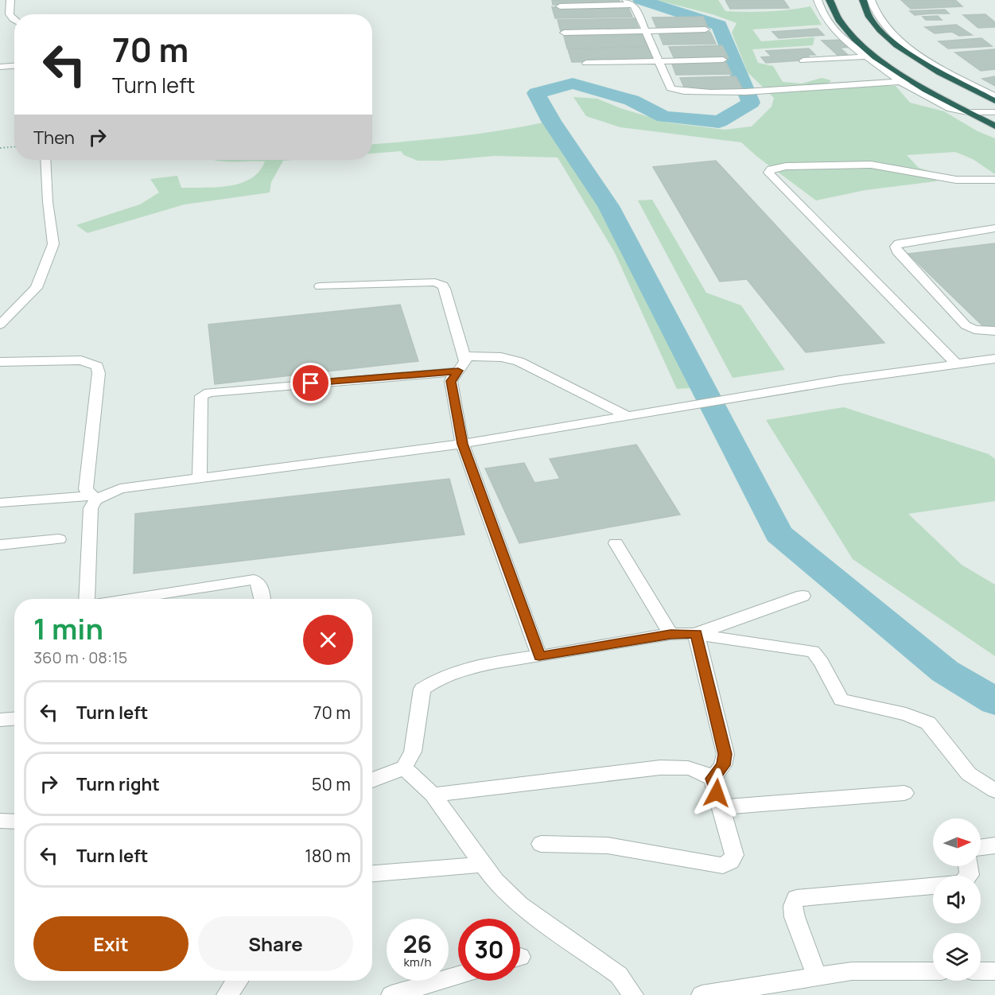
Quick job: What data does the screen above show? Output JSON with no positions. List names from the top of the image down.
{
  "north": "right",
  "page": {
    "turn": ["70 m", "Turn left"],
    "then": "Then",
    "heading": ["1 min", "360 m · 08:15"],
    "list": [
      {
        "name": "Turn left",
        "value": "70 m"
      },
      {
        "name": "Turn right",
        "value": "50 m"
      },
      {
        "name": "Turn left",
        "value": "180 m"
      }
    ],
    "buttons": ["Exit", "Share"],
    "speed": "26 km/h",
    "limit": "30"
  }
}
